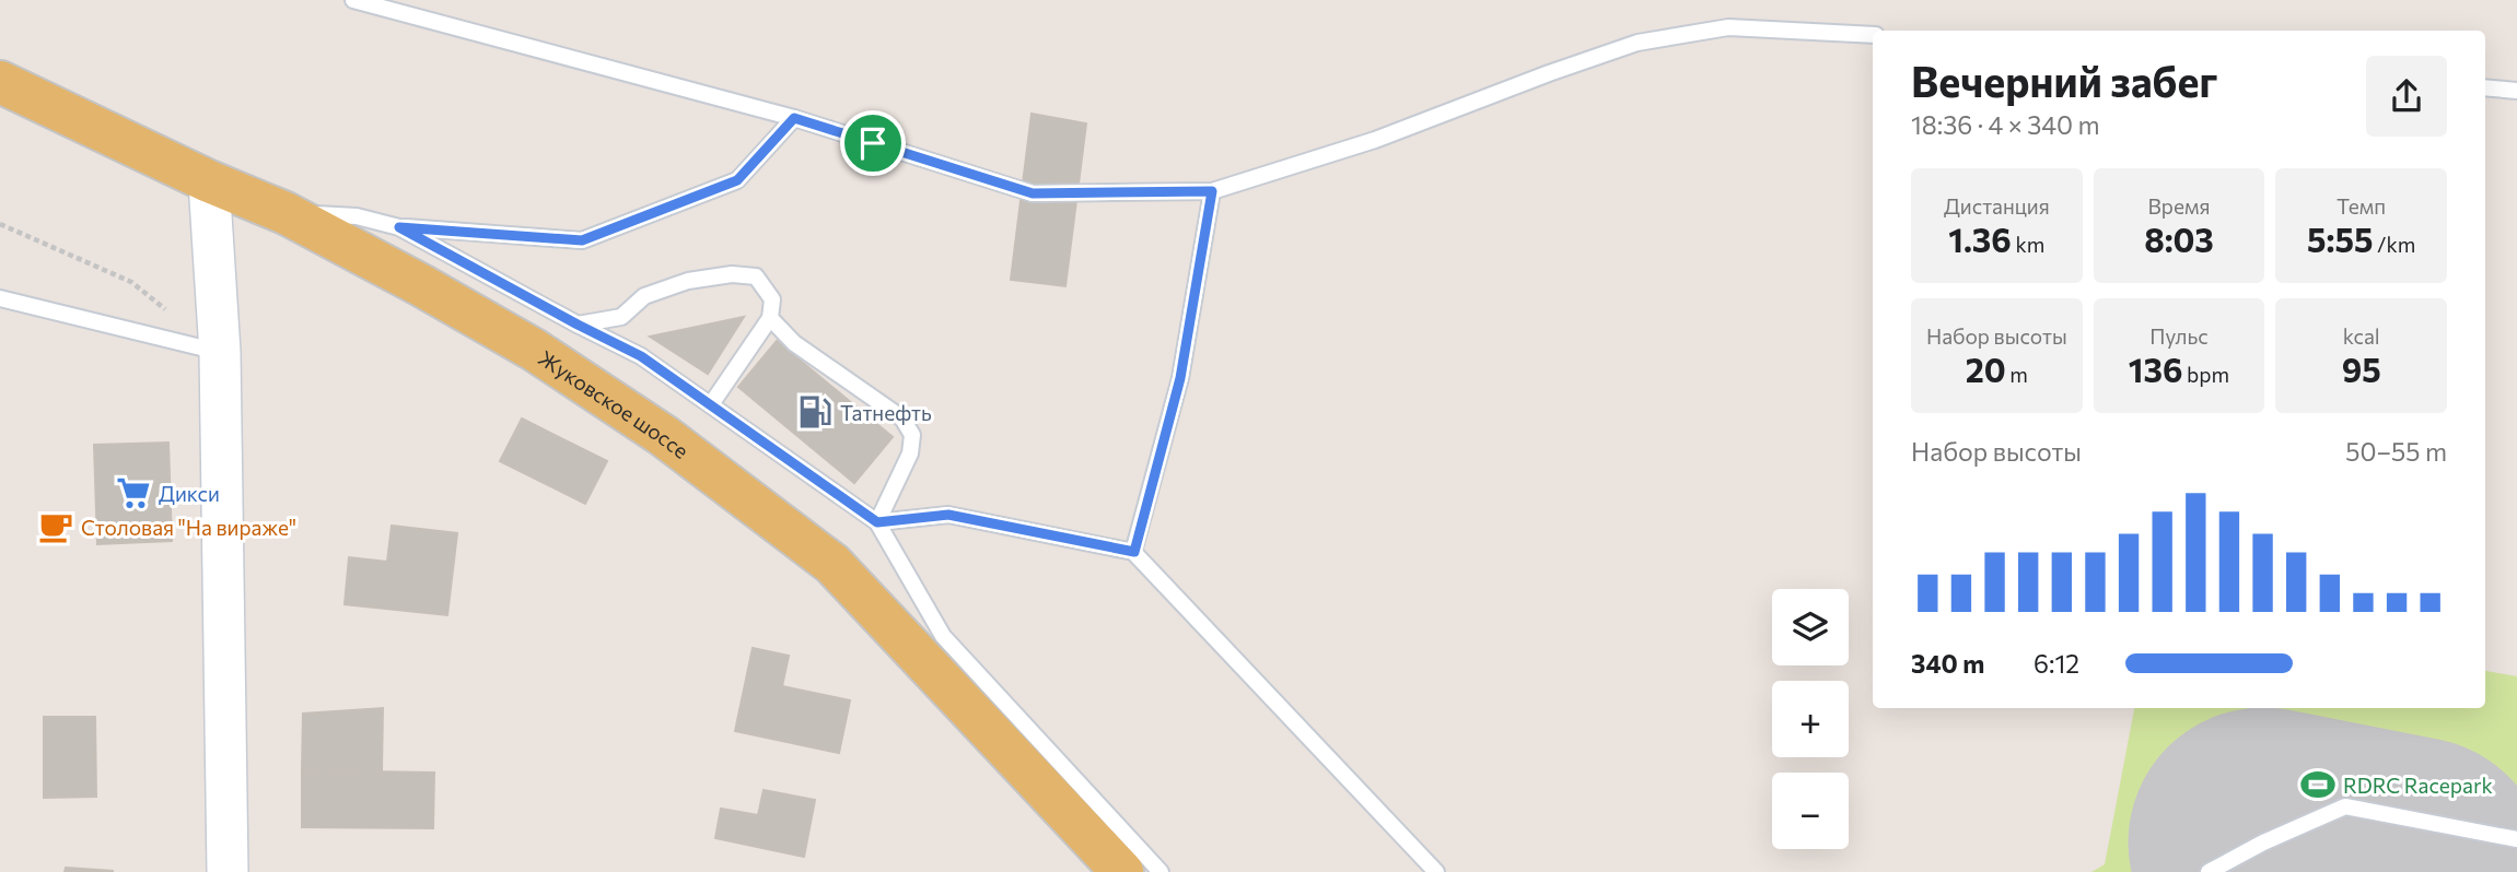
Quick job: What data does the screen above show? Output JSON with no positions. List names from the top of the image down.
{
  "streets": {
    "main road": ["Жуковское шоссе"]
  },
  "places": {
    "fuel station": ["Татнефть"],
    "supermarket": ["Дикси"],
    "cafe": ["Столовая \"На вираже\""],
    "sports": ["RDRC Racepark"]
  },
  "page": {
    "heading": ["Вечерний забег", "18:36 · 4 × 340 m"],
    "stats": [
      ["Дистанция", "1.36 km"],
      ["Время", "8:03"],
      ["Темп", "5:55 /km"],
      ["Набор высоты", "20 m"],
      ["Пульс", "136 bpm"],
      ["kcal", "95"]
    ],
    "chart": ["Набор высоты", "50–55 m"],
    "map_buttons": ["+", "−"],
    "list": [
      {
        "name": "340 m",
        "note": "6:12"
      }
    ]
  }
}
